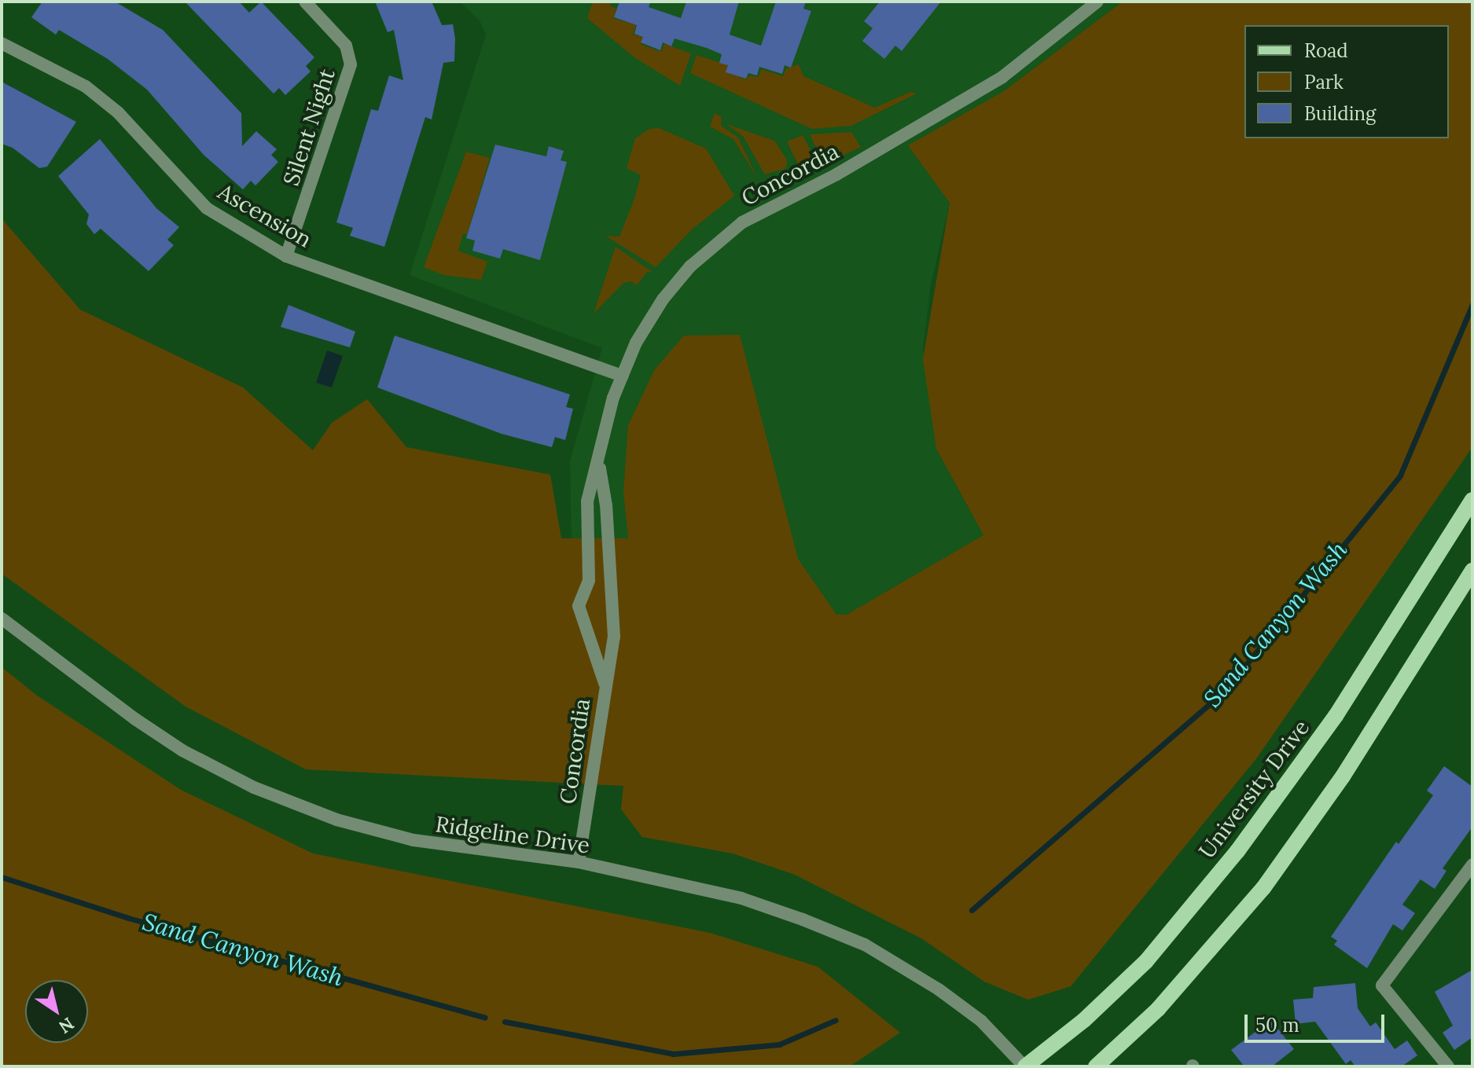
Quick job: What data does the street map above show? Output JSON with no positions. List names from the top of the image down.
{
  "streets": {
    "main road": ["University Drive"],
    "street": [
      "Silent Night",
      "Concordia",
      "Ascension",
      "Ridgeline Drive"
    ]
  },
  "crossings": [
    ["Silent Night", "Ascension"],
    ["Concordia", "Ascension"],
    ["Concordia", "Ridgeline Drive"],
    ["University Drive", "Ridgeline Drive"]
  ],
  "water": ["Sand Canyon Wash"],
  "legend": ["Road", "Park", "Building"],
  "scale_bar": "50 m",
  "north": "bottom right"
}
